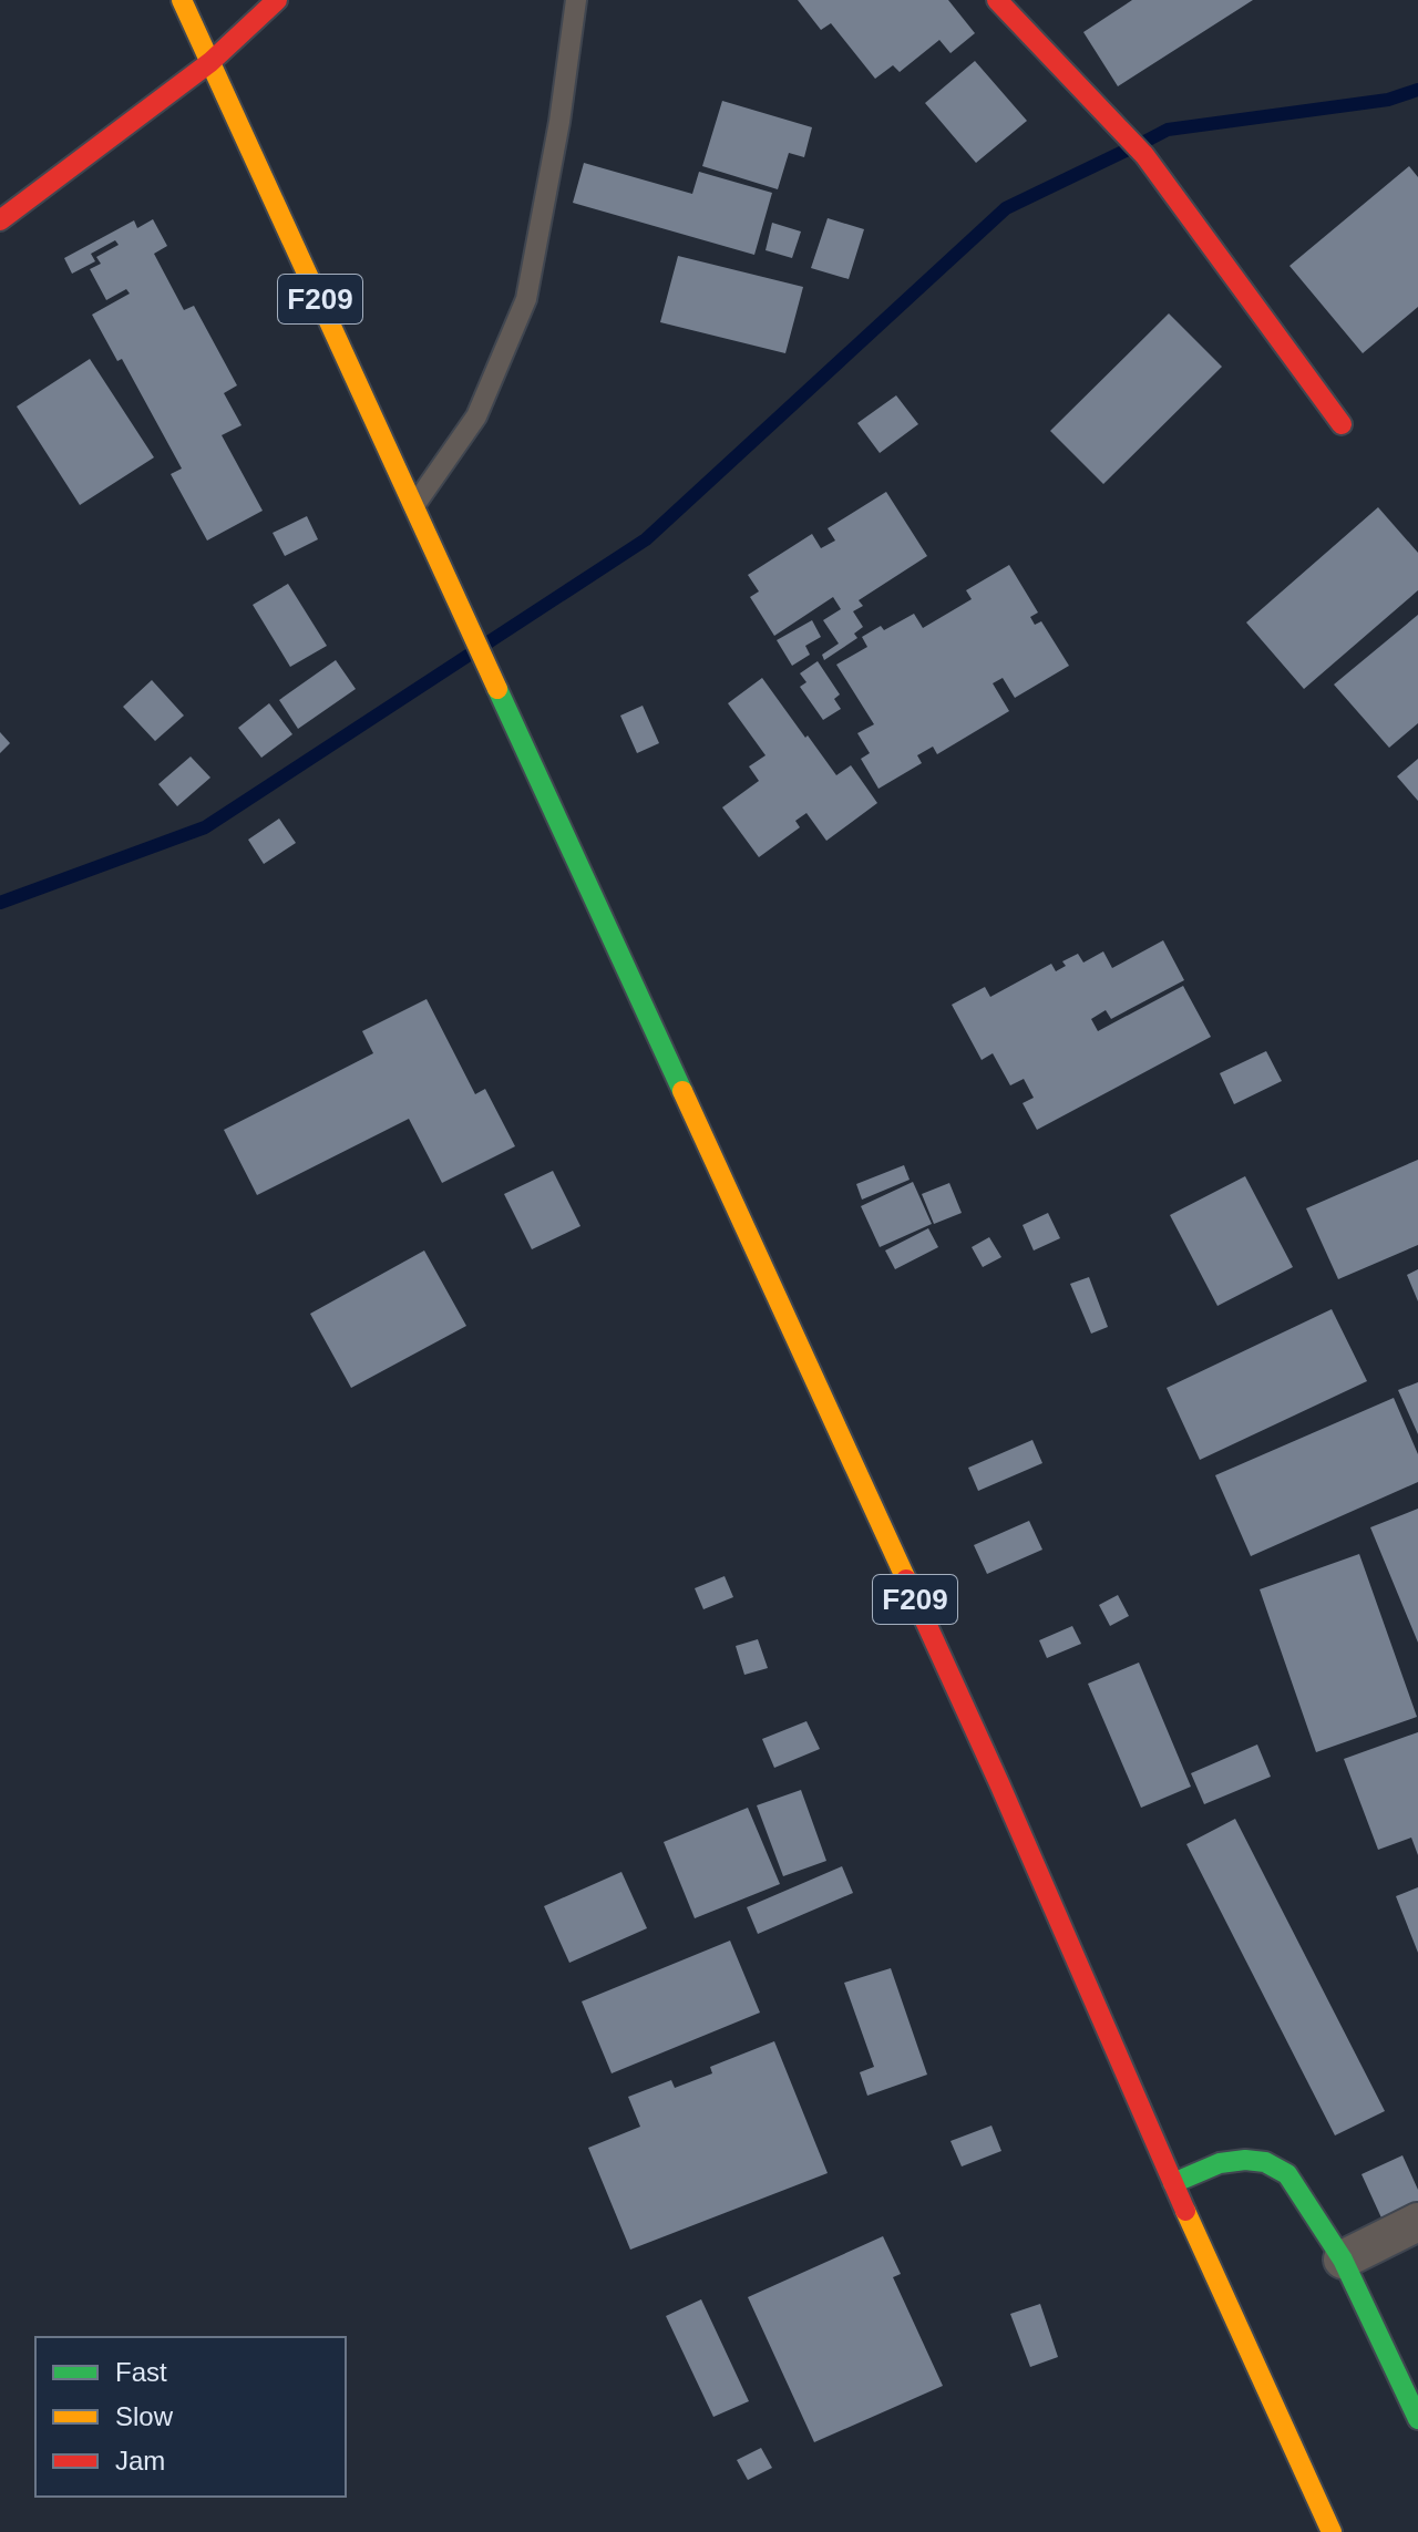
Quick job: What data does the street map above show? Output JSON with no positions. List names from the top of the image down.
{
  "streets": {
    "main road": ["F209"]
  },
  "legend": ["Fast", "Slow", "Jam"]
}
